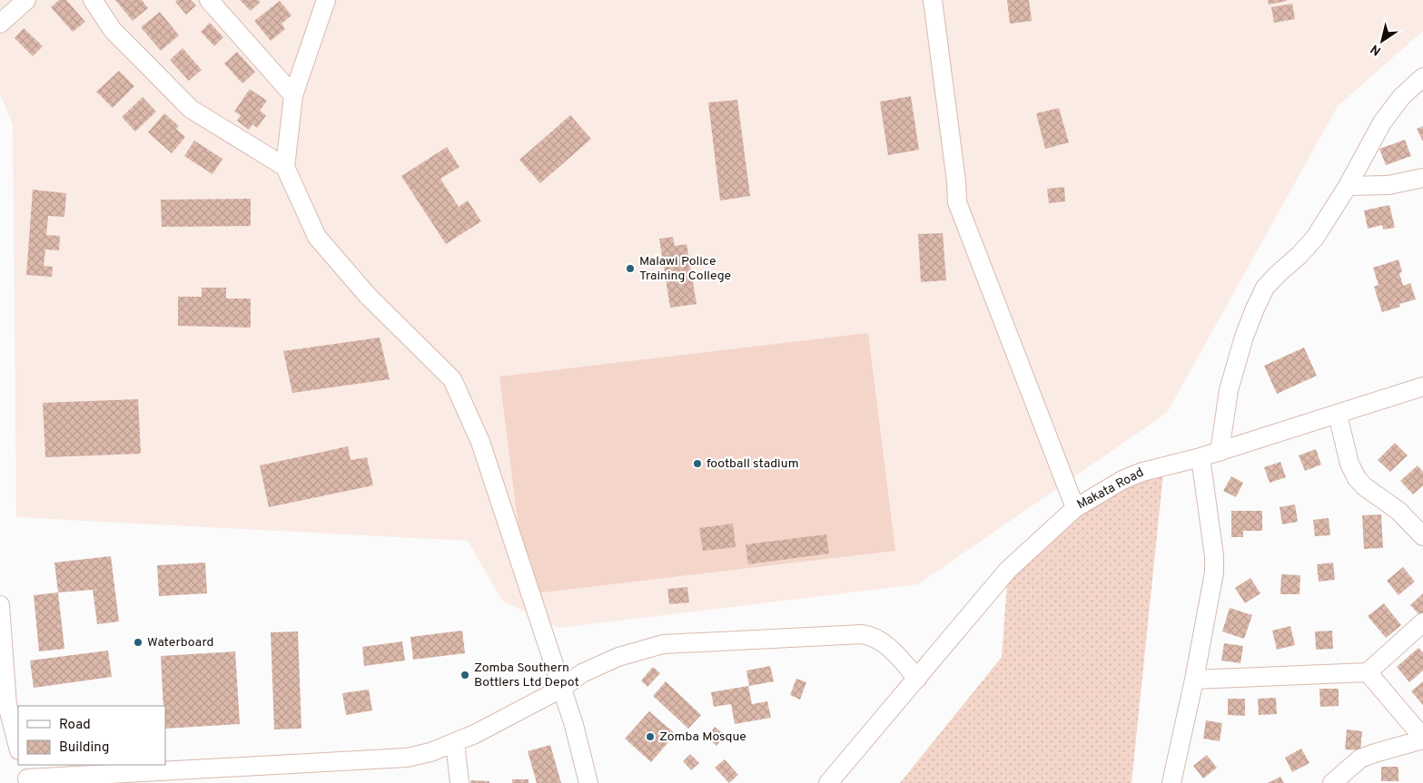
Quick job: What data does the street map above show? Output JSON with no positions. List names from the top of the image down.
{
  "streets": {
    "street": ["Makata Road"]
  },
  "places": [
    "Malawi Police Training College",
    "football stadium",
    "Waterboard",
    "Zomba Southern Bottlers Ltd Depot",
    "Zomba Mosque"
  ],
  "legend": ["Road", "Building"],
  "north": "bottom left"
}
